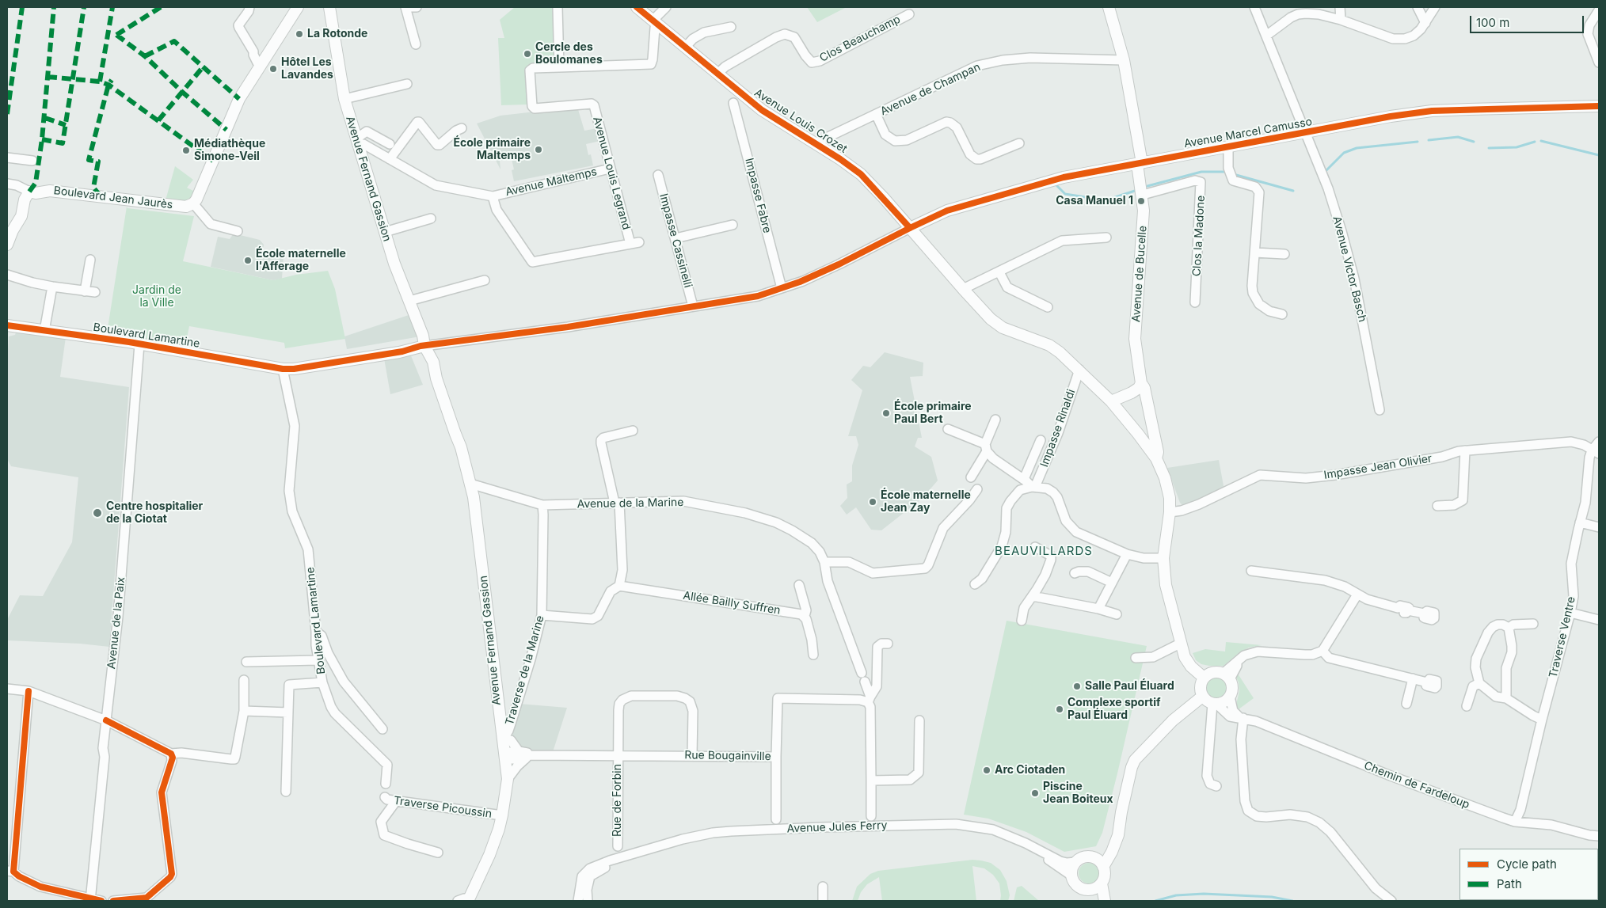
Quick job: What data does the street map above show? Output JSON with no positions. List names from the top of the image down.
{
  "streets": {
    "street": [
      "Clos Beauchamp",
      "Avenue de Champan",
      "Avenue Louis Crozet",
      "Avenue Marcel Camusso",
      "Avenue Louis Legrand",
      "Avenue Fernand Gassion",
      "Avenue Maltemps",
      "Impasse Fabre",
      "Boulevard Jean Jaurès",
      "Clos la Madone",
      "Impasse Cassinelli",
      "Avenue Victor Basch",
      "Avenue de Bucelle",
      "Boulevard Lamartine",
      "Impasse Rinaldi",
      "Impasse Jean Olivier",
      "Avenue de la Marine",
      "Allée Bailly Suffren",
      "Avenue de la Paix",
      "Traverse Ventre",
      "Traverse de la Marine",
      "Rue Bougainville",
      "Chemin de Fardeloup",
      "Rue de Forbin",
      "Traverse Picoussin",
      "Avenue Jules Ferry"
    ]
  },
  "crossings": [
    ["Clos Beauchamp", "Avenue Louis Crozet"],
    ["Avenue de Champan", "Avenue Louis Crozet"],
    ["Avenue de Champan", "Avenue de Bucelle"],
    ["Avenue Louis Crozet", "Avenue Marcel Camusso"],
    ["Avenue Louis Crozet", "Avenue de Bucelle"],
    ["Avenue Louis Crozet", "Impasse Rinaldi"],
    ["Avenue Louis Crozet", "Impasse Jean Olivier"],
    ["Avenue Marcel Camusso", "Avenue Victor Basch"],
    ["Avenue Marcel Camusso", "Avenue de Bucelle"],
    ["Avenue Louis Legrand", "Avenue Maltemps"],
    ["Avenue Fernand Gassion", "Avenue de la Marine"],
    ["Avenue Fernand Gassion", "Traverse de la Marine"],
    ["Avenue Fernand Gassion", "Rue Bougainville"],
    ["Avenue Fernand Gassion", "Traverse Picoussin"],
    ["Clos la Madone", "Avenue de Bucelle"],
    ["Boulevard Lamartine", "Avenue de la Paix"],
    ["Boulevard Lamartine", "Traverse Picoussin"],
    ["Impasse Jean Olivier", "Traverse Ventre"],
    ["Avenue de la Marine", "Traverse de la Marine"],
    ["Avenue de la Marine", "Rue Bougainville"],
    ["Traverse Ventre", "Chemin de Fardeloup"],
    ["Traverse de la Marine", "Rue Bougainville"],
    ["Rue Bougainville", "Rue de Forbin"]
  ],
  "districts": ["BEAUVILLARDS"],
  "parks": ["Jardin de la Ville"],
  "places": [
    "La Rotonde",
    "Cercle des Boulomanes",
    "Hôtel Les Lavandes",
    "École primaire Maltemps",
    "Médiathèque Simone-Veil",
    "Casa Manuel 1",
    "École maternelle l'Afferage",
    "École primaire Paul Bert",
    "École maternelle Jean Zay",
    "Centre hospitalier de la Ciotat",
    "Salle Paul Éluard",
    "Complexe sportif Paul Éluard",
    "Arc Ciotaden",
    "Piscine Jean Boiteux"
  ],
  "legend": ["Cycle path", "Path"],
  "scale_bar": "100 m"
}
